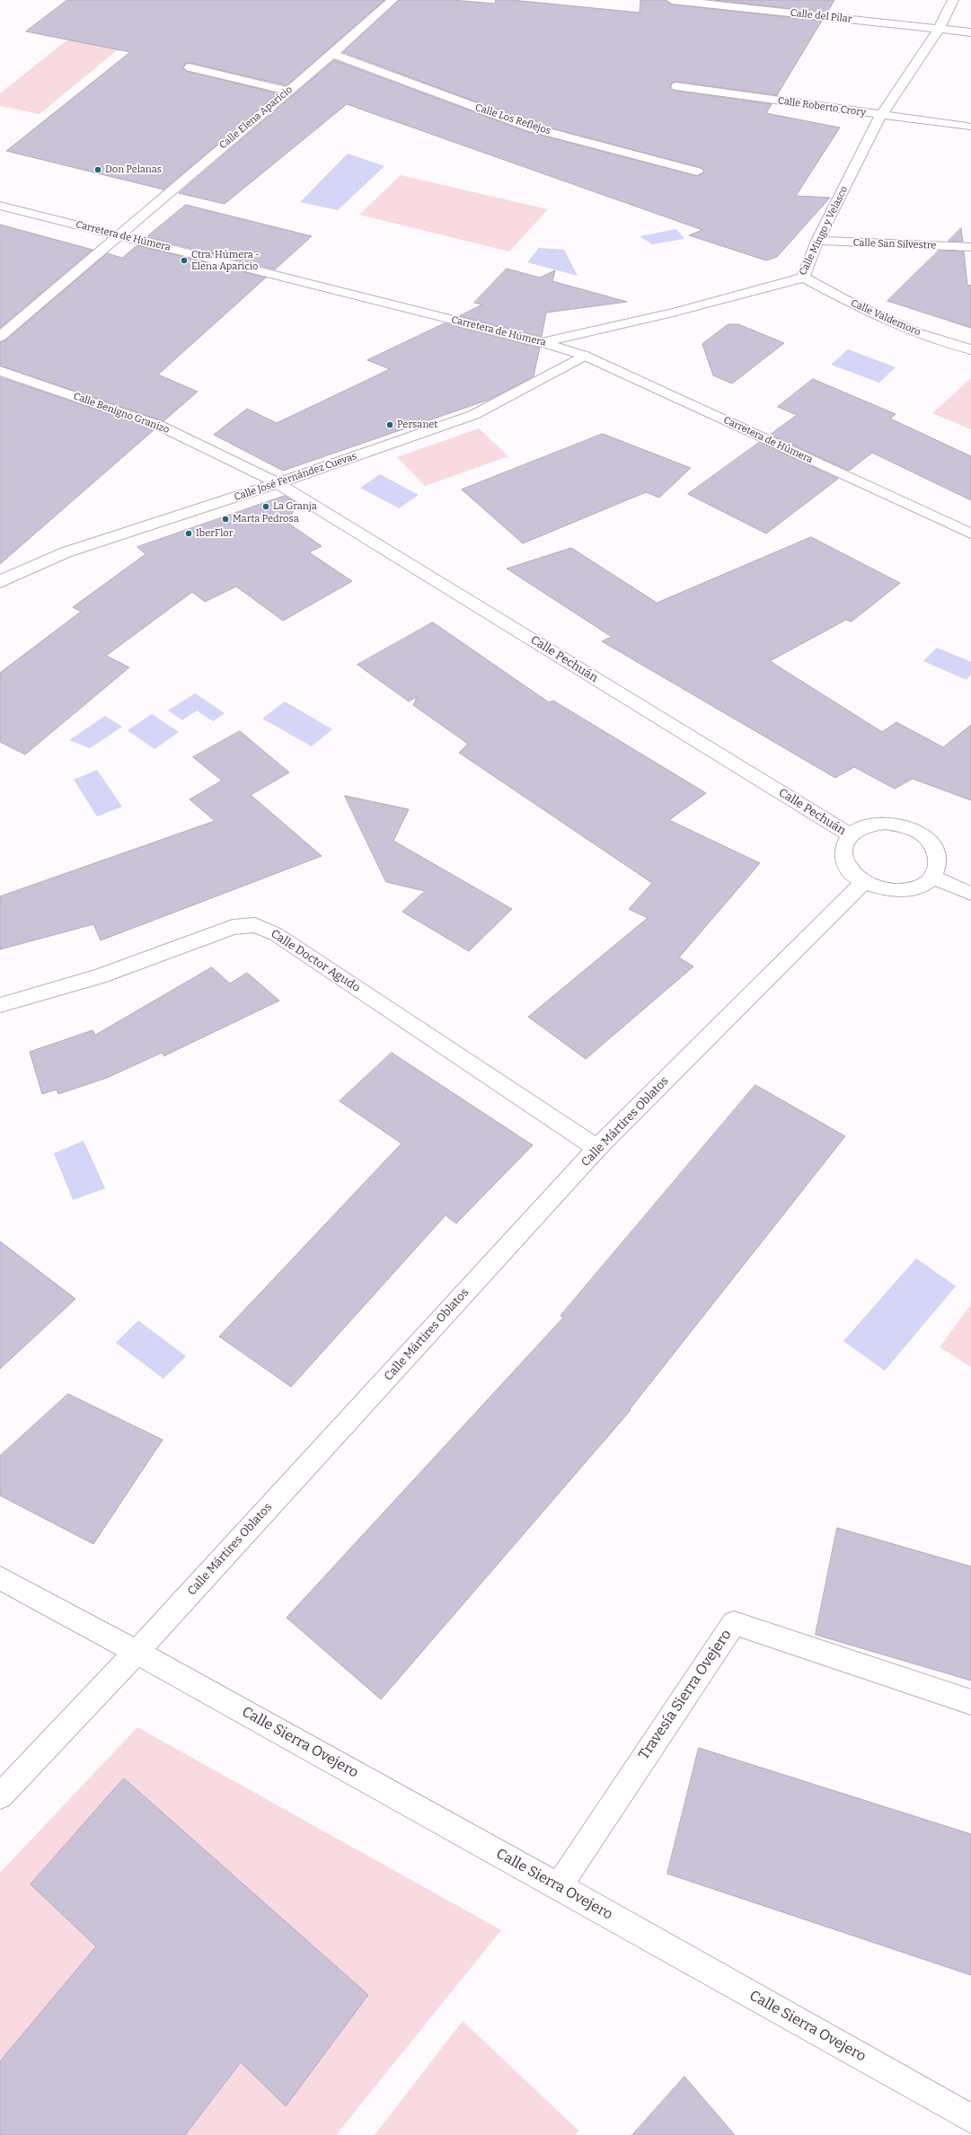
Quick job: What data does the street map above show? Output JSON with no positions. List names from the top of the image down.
{
  "streets": {
    "street": [
      "Calle del Pilar",
      "Calle Roberto Crory",
      "Calle Elena Aparicio",
      "Calle Los Reflejos",
      "Calle Mingo y Velasco",
      "Carretera de Húmera",
      "Calle San Silvestre",
      "Calle Valdemoro",
      "Calle Benigno Granizo",
      "Calle José Fernández Cuevas",
      "Calle Pechuán",
      "Calle Doctor Agudo",
      "Calle Mártires Oblatos",
      "Travesía Sierra Ovejero",
      "Calle Sierra Ovejero"
    ]
  },
  "crossings": [
    ["Calle del Pilar", "Calle Mingo y Velasco"],
    ["Calle Roberto Crory", "Calle Mingo y Velasco"],
    ["Calle Elena Aparicio", "Calle Los Reflejos"],
    ["Calle Elena Aparicio", "Carretera de Húmera"],
    ["Calle Mingo y Velasco", "Carretera de Húmera"],
    ["Calle Mingo y Velasco", "Calle San Silvestre"],
    ["Calle Mingo y Velasco", "Calle Valdemoro"],
    ["Carretera de Húmera", "Calle José Fernández Cuevas"],
    ["Calle Benigno Granizo", "Calle José Fernández Cuevas"],
    ["Calle Benigno Granizo", "Calle Pechuán"],
    ["Calle José Fernández Cuevas", "Calle Pechuán"],
    ["Calle Pechuán", "Calle Mártires Oblatos"],
    ["Calle Doctor Agudo", "Calle Mártires Oblatos"],
    ["Calle Mártires Oblatos", "Calle Sierra Ovejero"],
    ["Travesía Sierra Ovejero", "Calle Sierra Ovejero"]
  ],
  "places": [
    "Don Pelanas",
    "Ctra. Húmera - Elena Aparicio",
    "Persanet",
    "La Granja",
    "Marta Pedrosa",
    "IberFlor"
  ]
}
